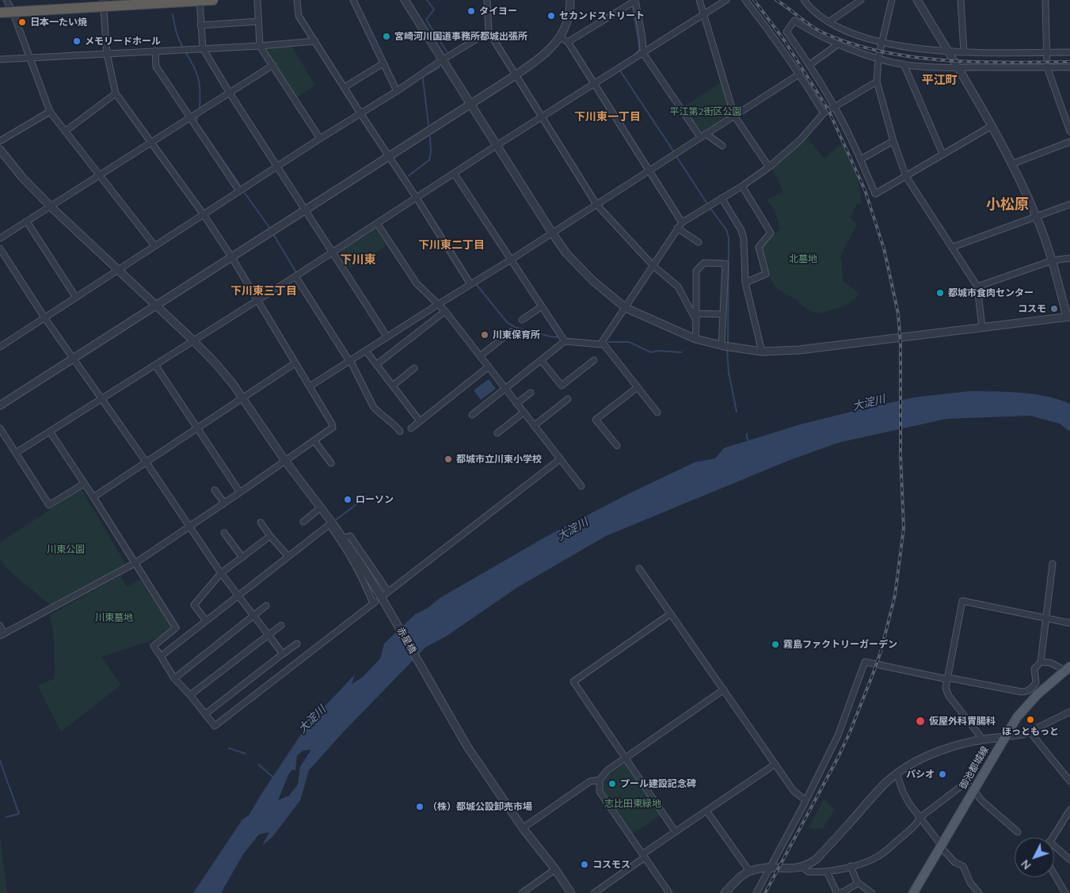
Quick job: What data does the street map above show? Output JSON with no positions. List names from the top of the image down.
{
  "streets": {
    "main road": ["御池都城線"],
    "street": ["赤星橋"]
  },
  "districts": [
    "平江町",
    "下川東一丁目",
    "小松原",
    "下川東二丁目",
    "下川東",
    "下川東三丁目"
  ],
  "water": ["大淀川"],
  "parks": [
    "平江第2街区公園",
    "北墓地",
    "川東公園",
    "川東墓地",
    "志比田東緑地"
  ],
  "places": [
    "タイヨー",
    "セカンドストリート",
    "日本一たい焼",
    "宮崎河川国道事務所都城出張所",
    "メモリードホール",
    "都城市食肉センター",
    "コスモ",
    "川東保育所",
    "都城市立川東小学校",
    "ローソン",
    "霧島ファクトリーガーデン",
    "ほっともっと",
    "仮屋外科胃腸科",
    "パシオ",
    "プール建設記念碑",
    "（株）都城公設卸売市場",
    "コスモス"
  ],
  "north": "bottom left"
}
